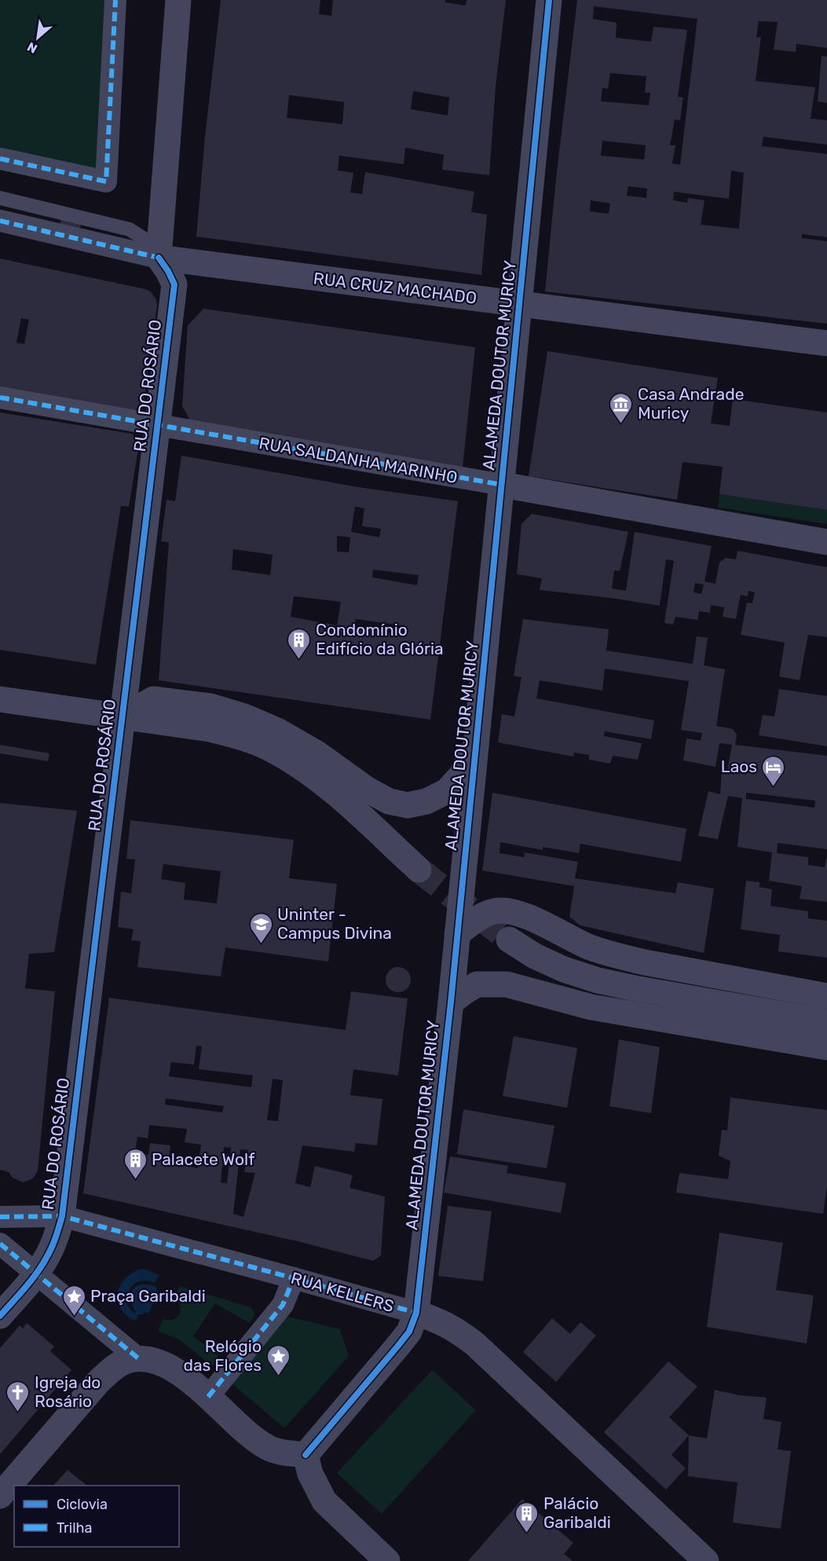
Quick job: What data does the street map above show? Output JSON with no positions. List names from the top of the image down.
{
  "streets": {
    "street": [
      "RUA CRUZ MACHADO",
      "ALAMEDA DOUTOR MURICY",
      "RUA DO ROSÁRIO",
      "RUA SALDANHA MARINHO",
      "RUA KELLERS"
    ]
  },
  "crossings": [
    ["RUA CRUZ MACHADO", "ALAMEDA DOUTOR MURICY"],
    ["RUA CRUZ MACHADO", "RUA DO ROSÁRIO"],
    ["ALAMEDA DOUTOR MURICY", "RUA SALDANHA MARINHO"],
    ["ALAMEDA DOUTOR MURICY", "RUA KELLERS"],
    ["RUA DO ROSÁRIO", "RUA SALDANHA MARINHO"],
    ["RUA DO ROSÁRIO", "RUA KELLERS"]
  ],
  "places": {
    "museum": ["Casa Andrade Muricy"],
    "building": ["Condomínio Edifício da Glória", "Palacete Wolf", "Palácio Garibaldi"],
    "hotel": ["Laos"],
    "school or university": ["Uninter - Campus Divina"],
    "place": ["Praça Garibaldi", "Relógio das Flores"],
    "church": ["Igreja do Rosário"]
  },
  "legend": ["Ciclovia", "Trilha"],
  "north": "bottom left"
}
